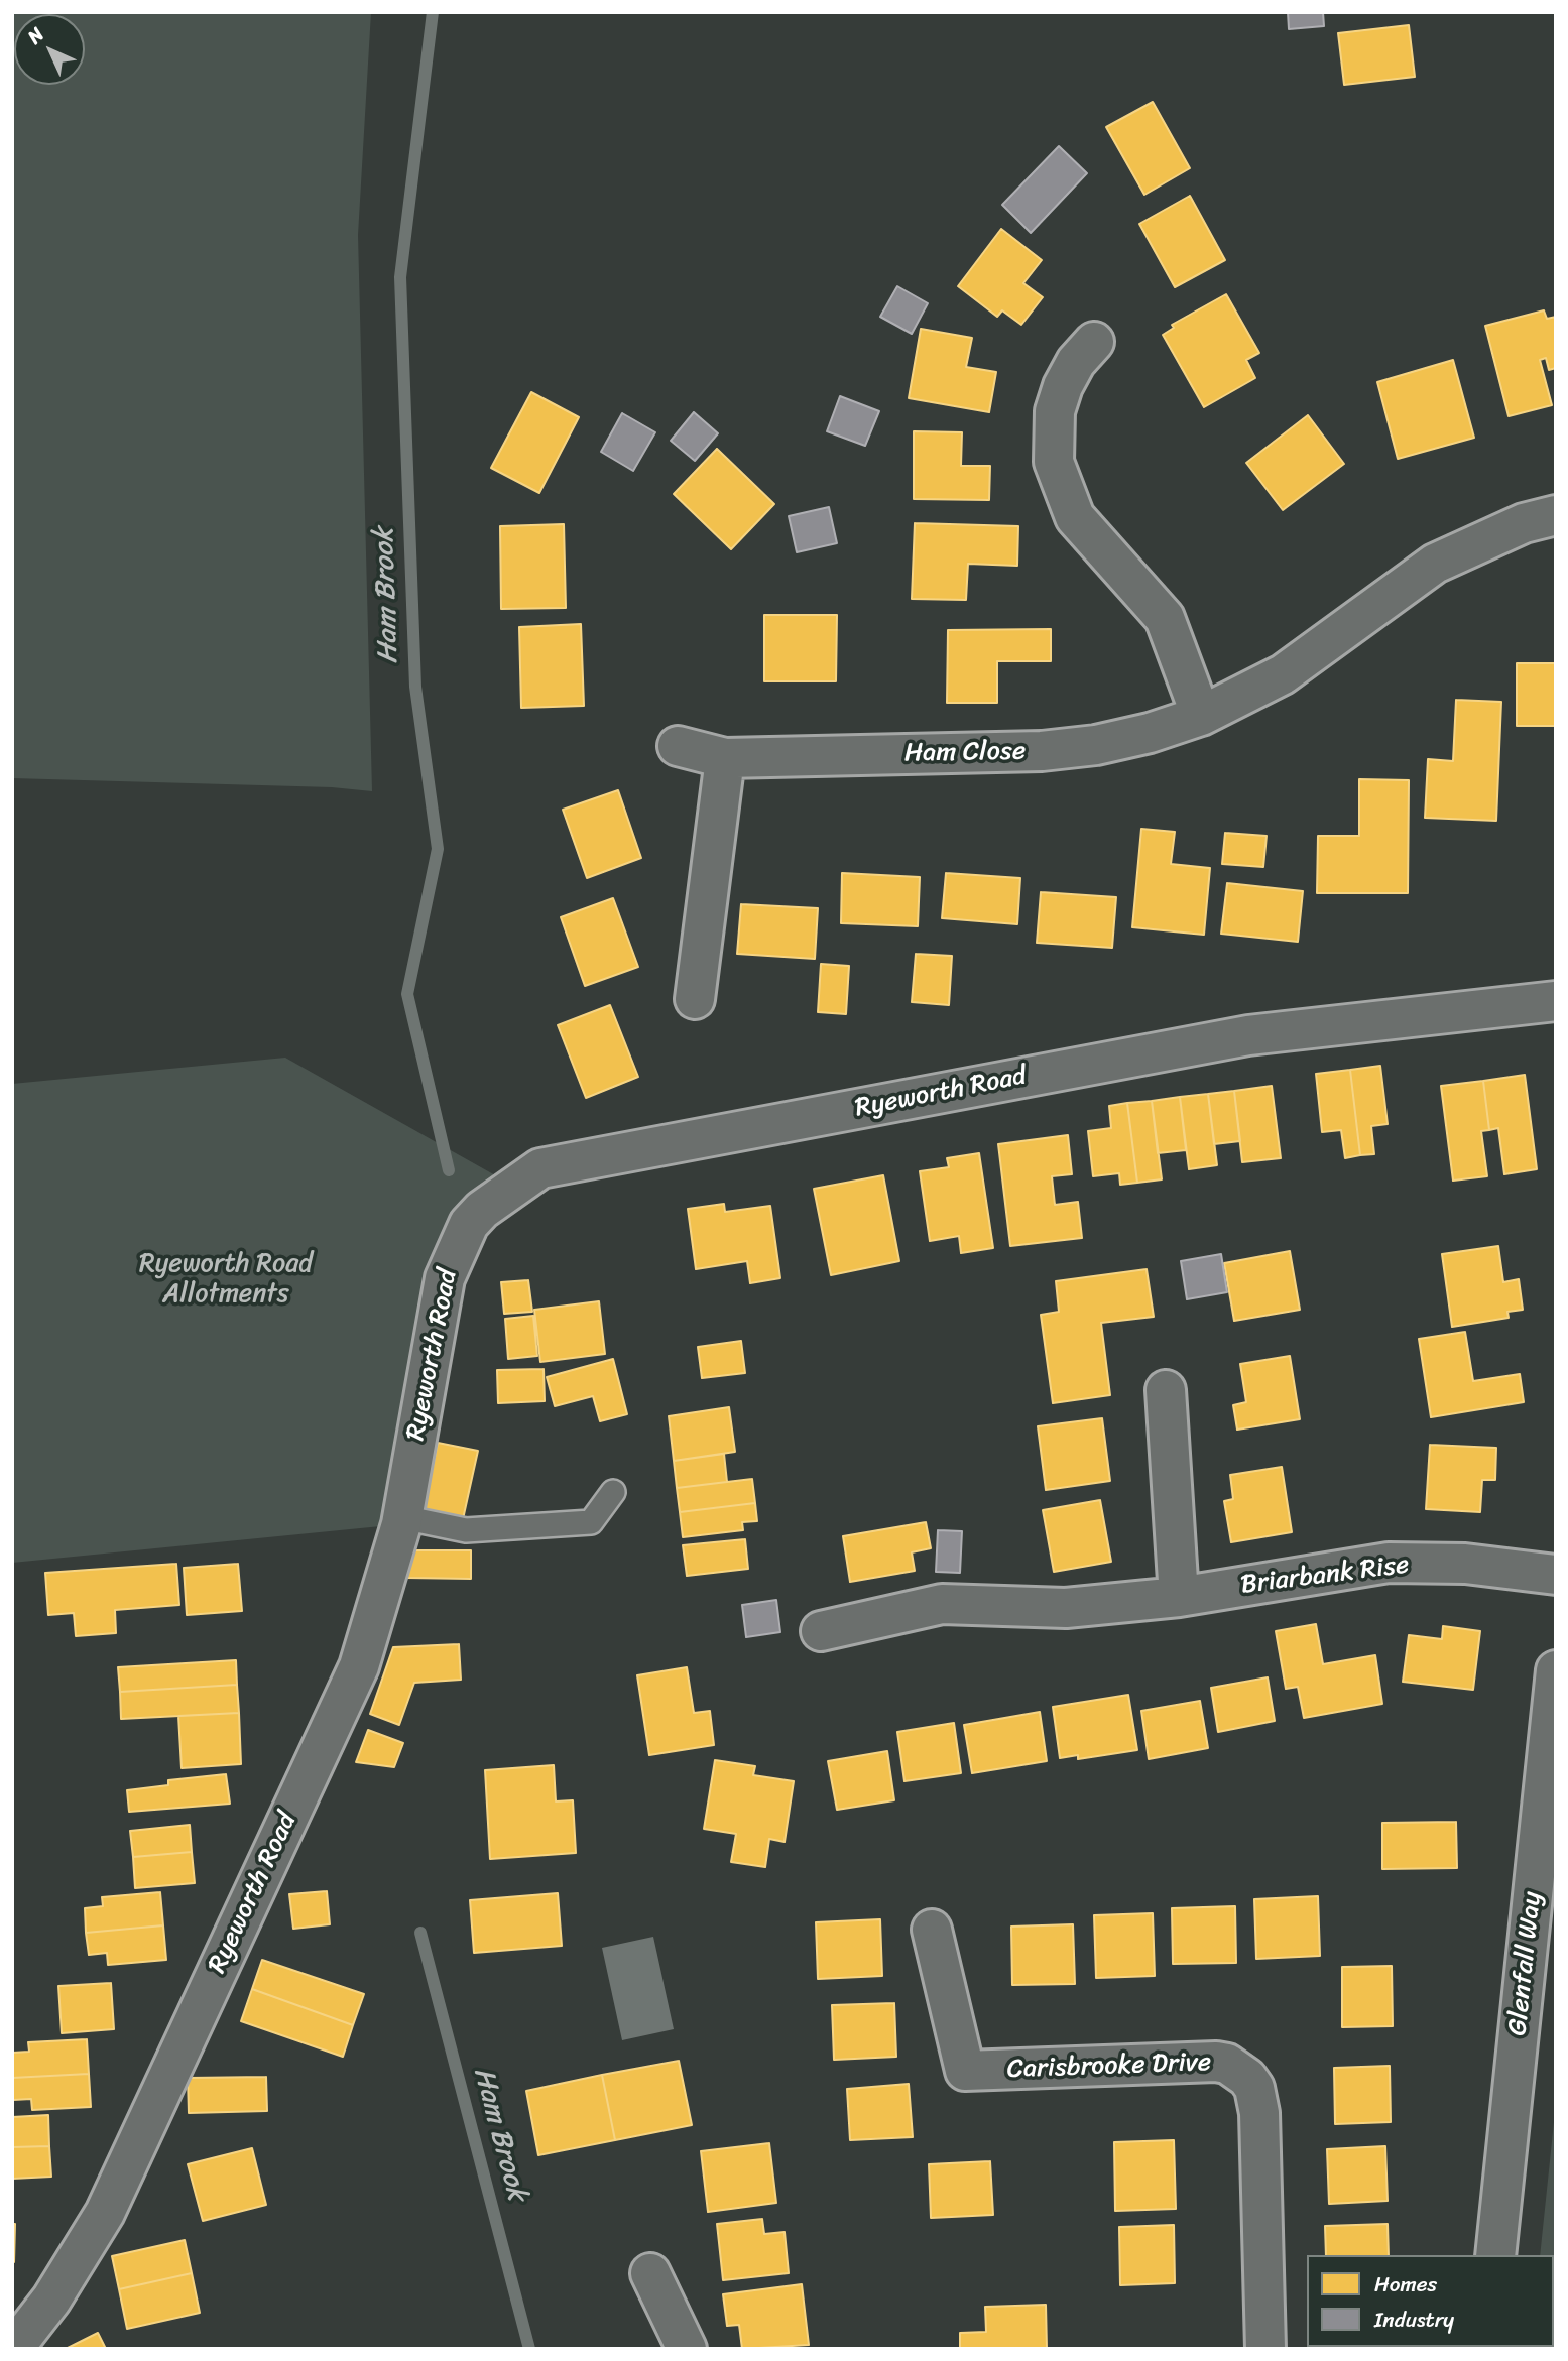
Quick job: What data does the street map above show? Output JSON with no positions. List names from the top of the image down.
{
  "streets": {
    "street": [
      "Ham Close",
      "Ryeworth Road",
      "Briarbank Rise",
      "Glenfall Way",
      "Carisbrooke Drive"
    ]
  },
  "water": ["Ham Brook"],
  "parks": ["Ryeworth Road Allotments"],
  "legend": ["Homes", "Industry"],
  "north": "top left"
}
